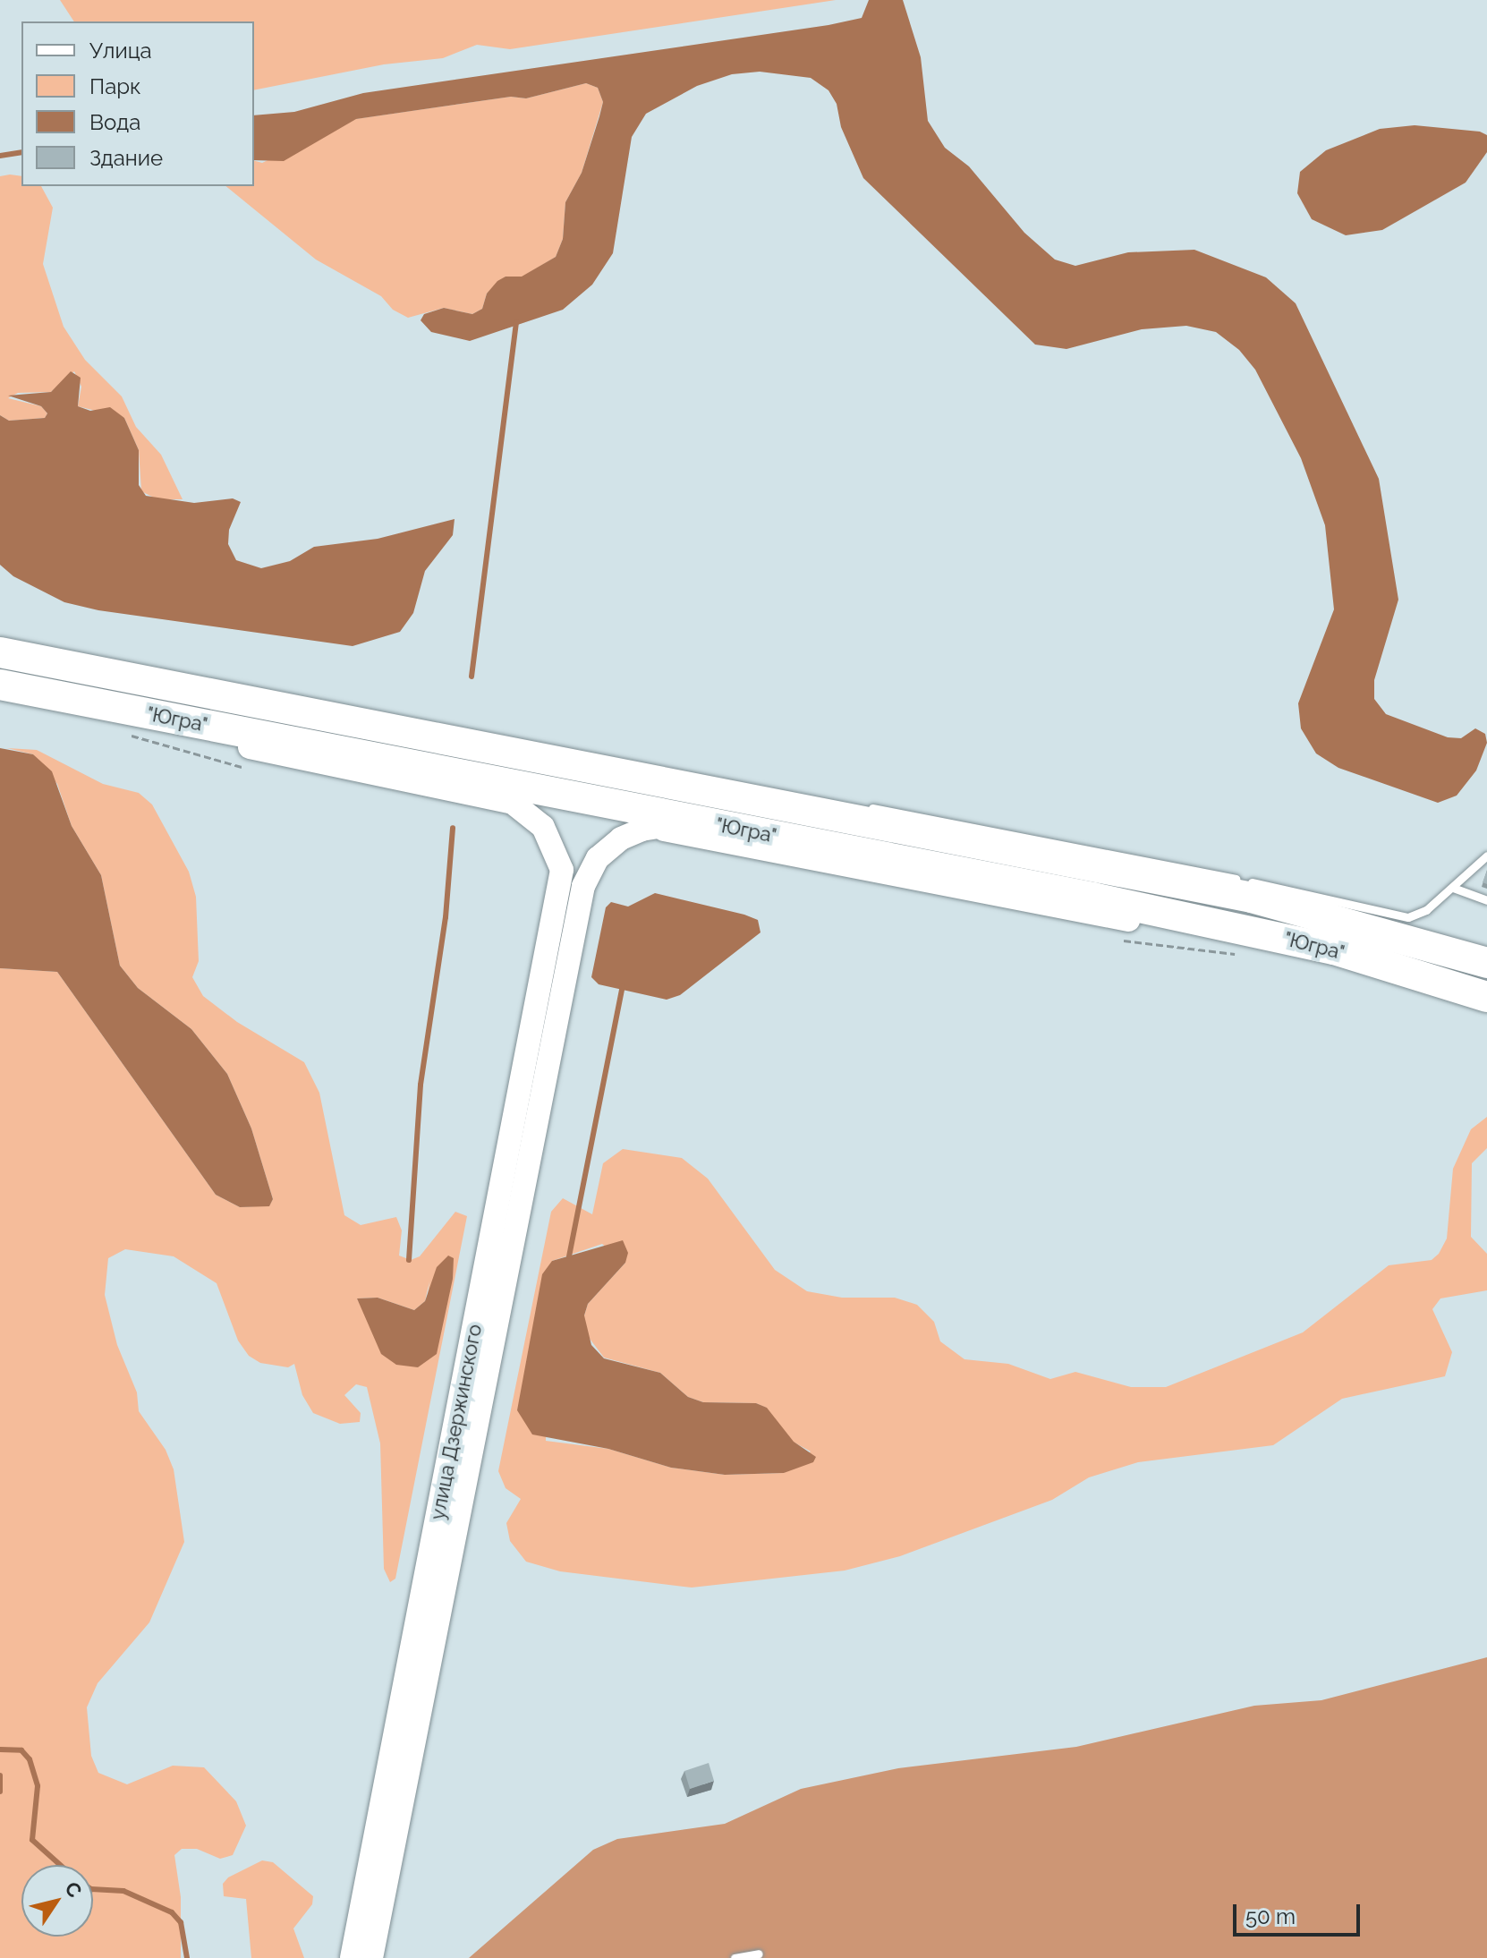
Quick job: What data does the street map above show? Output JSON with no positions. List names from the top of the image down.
{
  "streets": {
    "highway": ["\"Югра\""],
    "street": ["улица Дзержинского"]
  },
  "legend": [
    "Улица",
    "Парк",
    "Вода",
    "Здание"
  ],
  "scale_bar": "50 m",
  "north": "top right"
}
